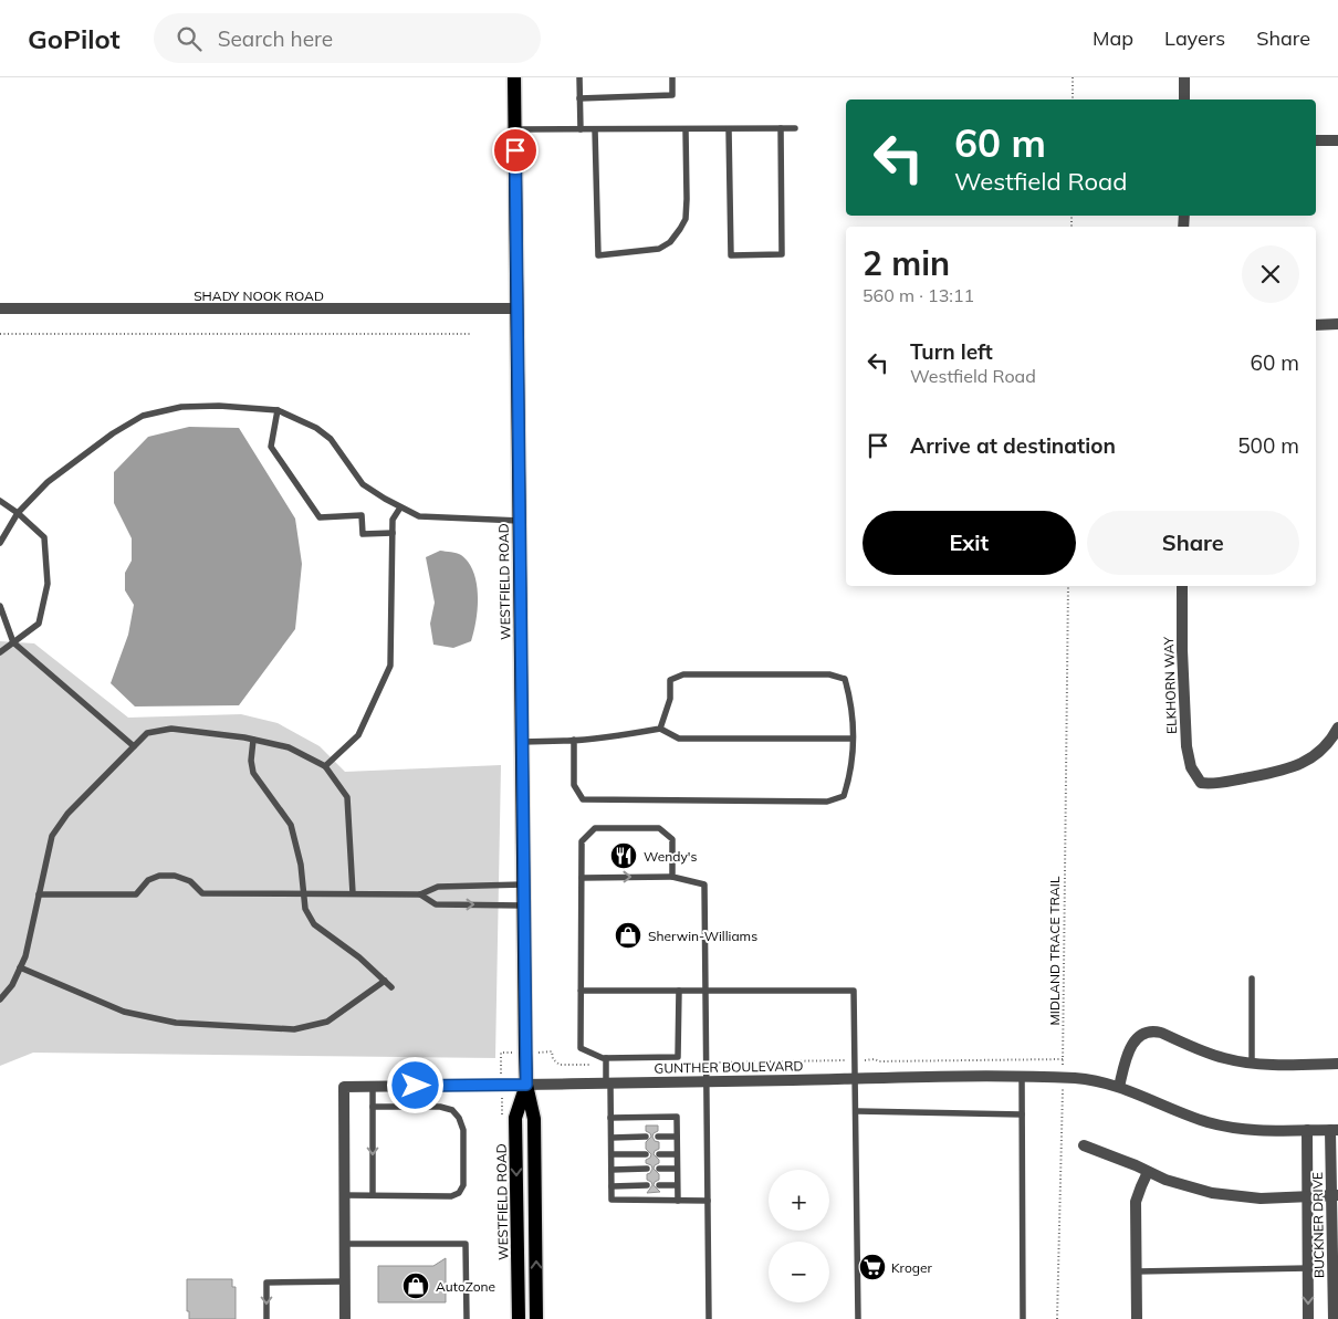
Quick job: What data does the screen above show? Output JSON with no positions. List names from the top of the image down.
{
  "streets": {
    "main road": ["WESTFIELD ROAD"],
    "street": [
      "SHADY NOOK ROAD",
      "ELKHORN WAY",
      "GUNTHER BOULEVARD",
      "BUCKNER DRIVE"
    ],
    "path": ["MIDLAND TRACE TRAIL"]
  },
  "crossings": [
    ["SHADY NOOK ROAD", "WESTFIELD ROAD"],
    ["WESTFIELD ROAD", "GUNTHER BOULEVARD"],
    ["MIDLAND TRACE TRAIL", "GUNTHER BOULEVARD"],
    ["GUNTHER BOULEVARD", "BUCKNER DRIVE"]
  ],
  "places": {
    "restaurant": ["Wendy's"],
    "shop": ["Sherwin-Williams", "AutoZone"],
    "supermarket": ["Kroger"]
  },
  "page": {
    "header": "GoPilot",
    "search": "Search here",
    "nav": ["Map", "Layers", "Share"],
    "turn": ["60 m", "Westfield Road"],
    "heading": ["2 min", "560 m · 13:11"],
    "list": [
      {
        "name": "Turn left",
        "note": "Westfield Road",
        "value": "60 m"
      },
      {
        "name": "Arrive at destination",
        "value": "500 m"
      }
    ],
    "buttons": ["Exit", "Share"],
    "map_buttons": ["+", "−"]
  }
}
